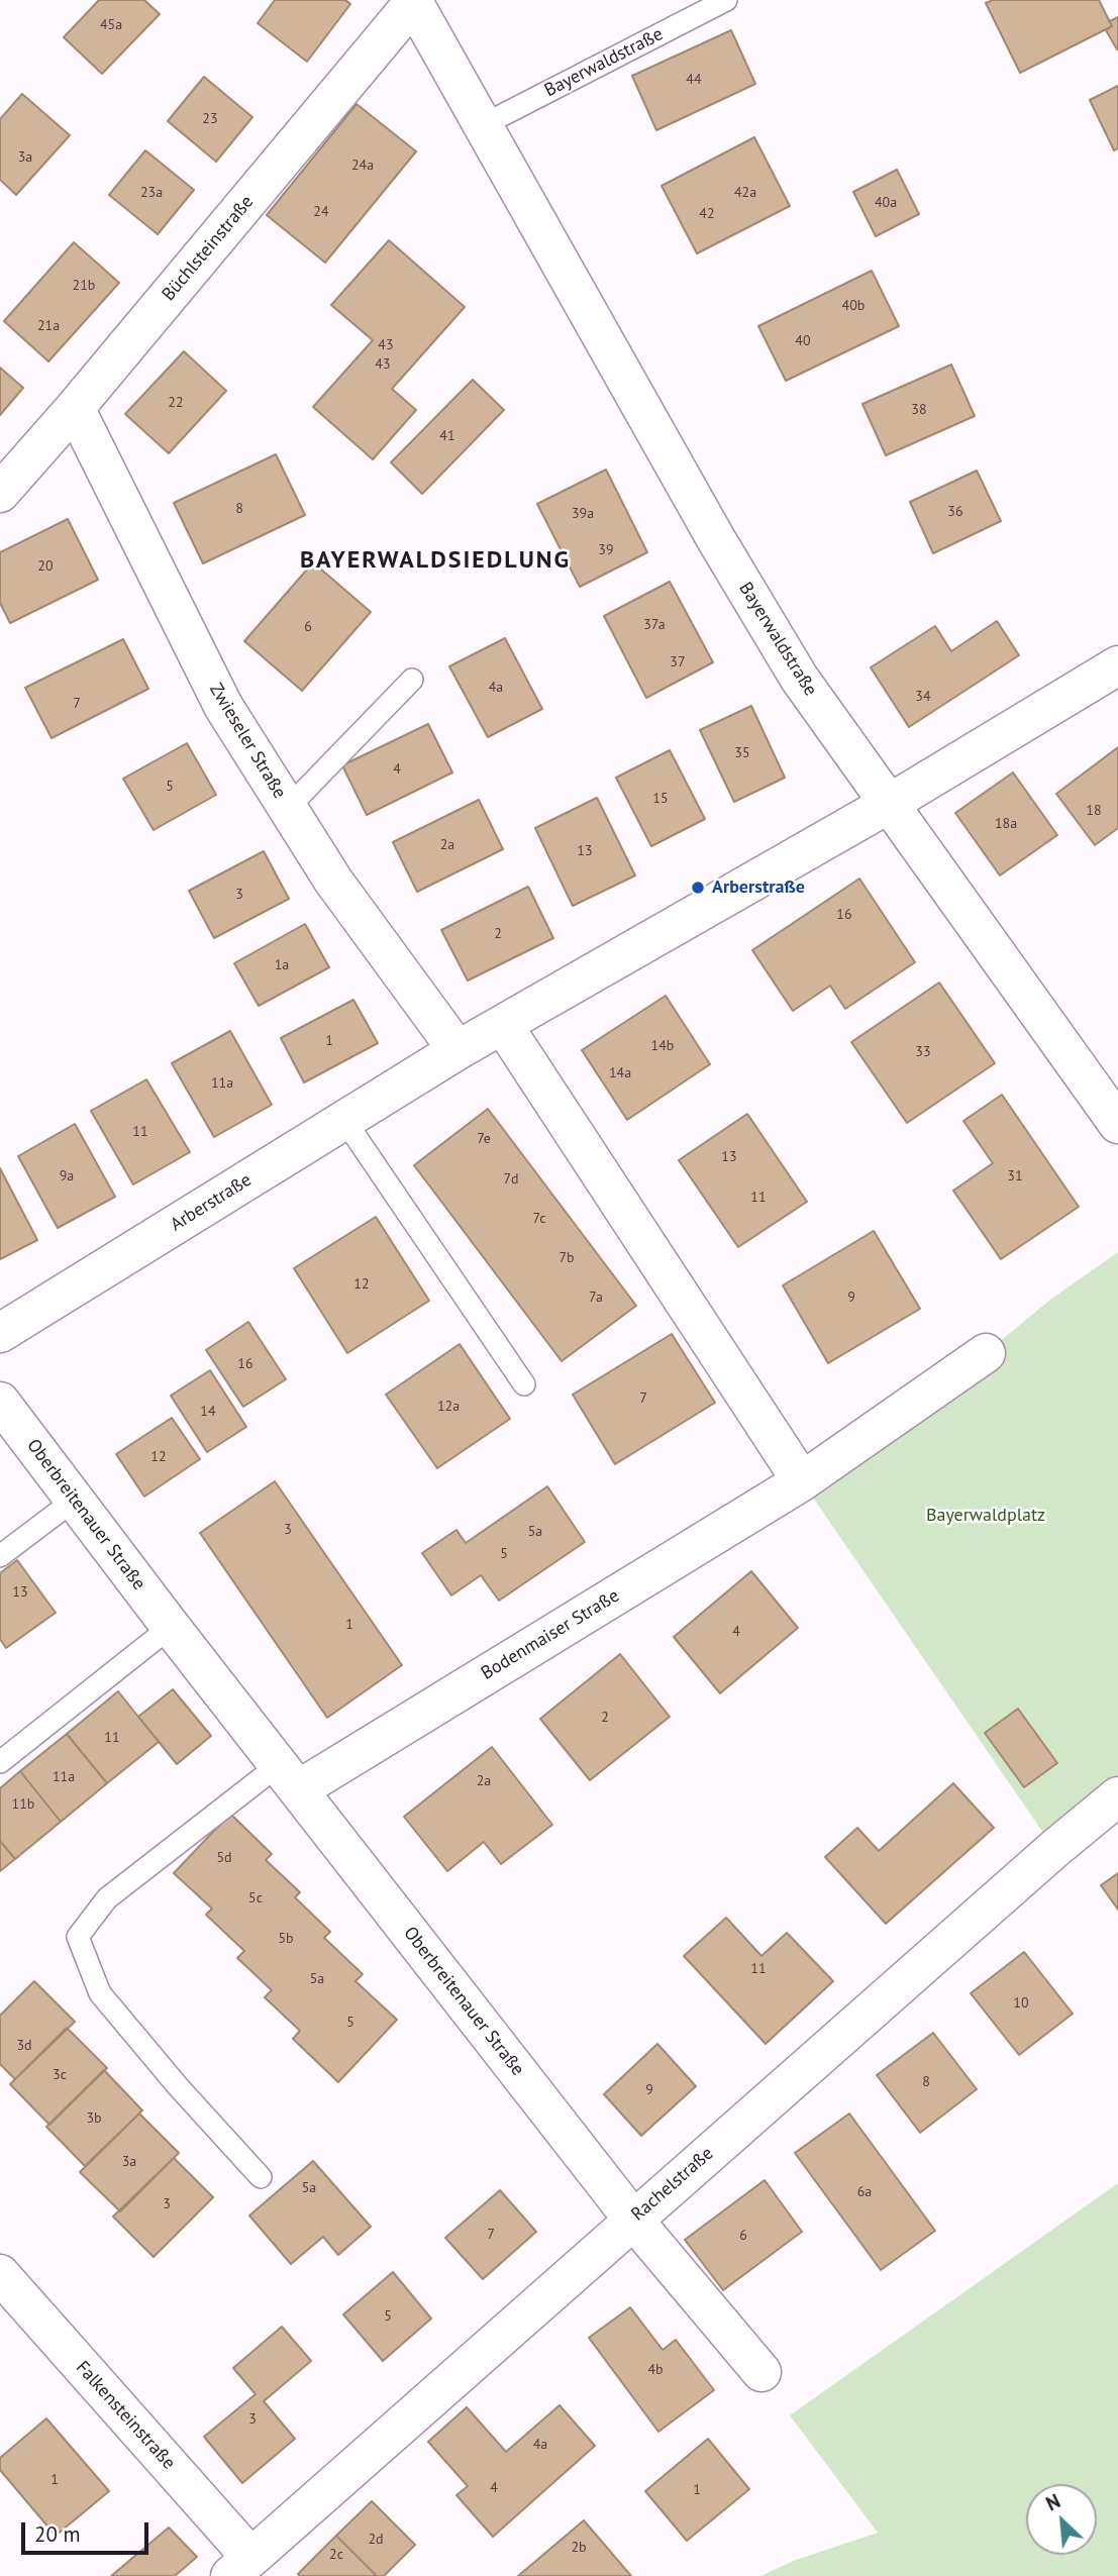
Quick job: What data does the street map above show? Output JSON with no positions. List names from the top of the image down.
{
  "streets": {
    "street": [
      "Bayerwaldstraße",
      "Büchlsteinstraße",
      "Zwieseler Straße",
      "Arberstraße",
      "Oberbreitenauer Straße",
      "Bodenmaiser Straße",
      "Rachelstraße",
      "Falkensteinstraße"
    ]
  },
  "crossings": [
    ["Bayerwaldstraße", "Büchlsteinstraße"],
    ["Bayerwaldstraße", "Arberstraße"],
    ["Büchlsteinstraße", "Zwieseler Straße"],
    ["Zwieseler Straße", "Arberstraße"],
    ["Oberbreitenauer Straße", "Bodenmaiser Straße"],
    ["Oberbreitenauer Straße", "Rachelstraße"],
    ["Rachelstraße", "Falkensteinstraße"]
  ],
  "districts": ["BAYERWALDSIEDLUNG"],
  "parks": ["Bayerwaldplatz"],
  "places": ["Arberstraße"],
  "house_numbers": [
    "45a",
    "44",
    "23",
    "3a",
    "24a",
    "23a",
    "42a",
    "40a",
    "24",
    "42",
    "21b",
    "40b",
    "21a",
    "40",
    "43",
    "43",
    "22",
    "38",
    "41",
    "8",
    "36",
    "39a",
    "39",
    "20",
    "37a",
    "6",
    "37",
    "4a",
    "34",
    "7",
    "35",
    "4",
    "5",
    "15",
    "18",
    "18a",
    "2a",
    "13",
    "3",
    "16",
    "2",
    "1a",
    "1",
    "14b",
    "33",
    "14a",
    "11a",
    "11",
    "7e",
    "13",
    "9a",
    "31",
    "7d",
    "11",
    "7c",
    "7b",
    "12",
    "7a",
    "9",
    "16",
    "7",
    "12a",
    "14",
    "12",
    "3",
    "5a",
    "5",
    "13",
    "1",
    "4",
    "2",
    "11",
    "11a",
    "2a",
    "11b",
    "5d",
    "5c",
    "5b",
    "11",
    "5a",
    "10",
    "5",
    "3d",
    "3c",
    "8",
    "9",
    "3b",
    "3a",
    "5a",
    "6a",
    "3",
    "7",
    "6",
    "5",
    "4b",
    "3",
    "4a",
    "1",
    "4",
    "1",
    "2d",
    "2b",
    "2c"
  ],
  "scale_bar": "20 m",
  "north": "top left"
}
